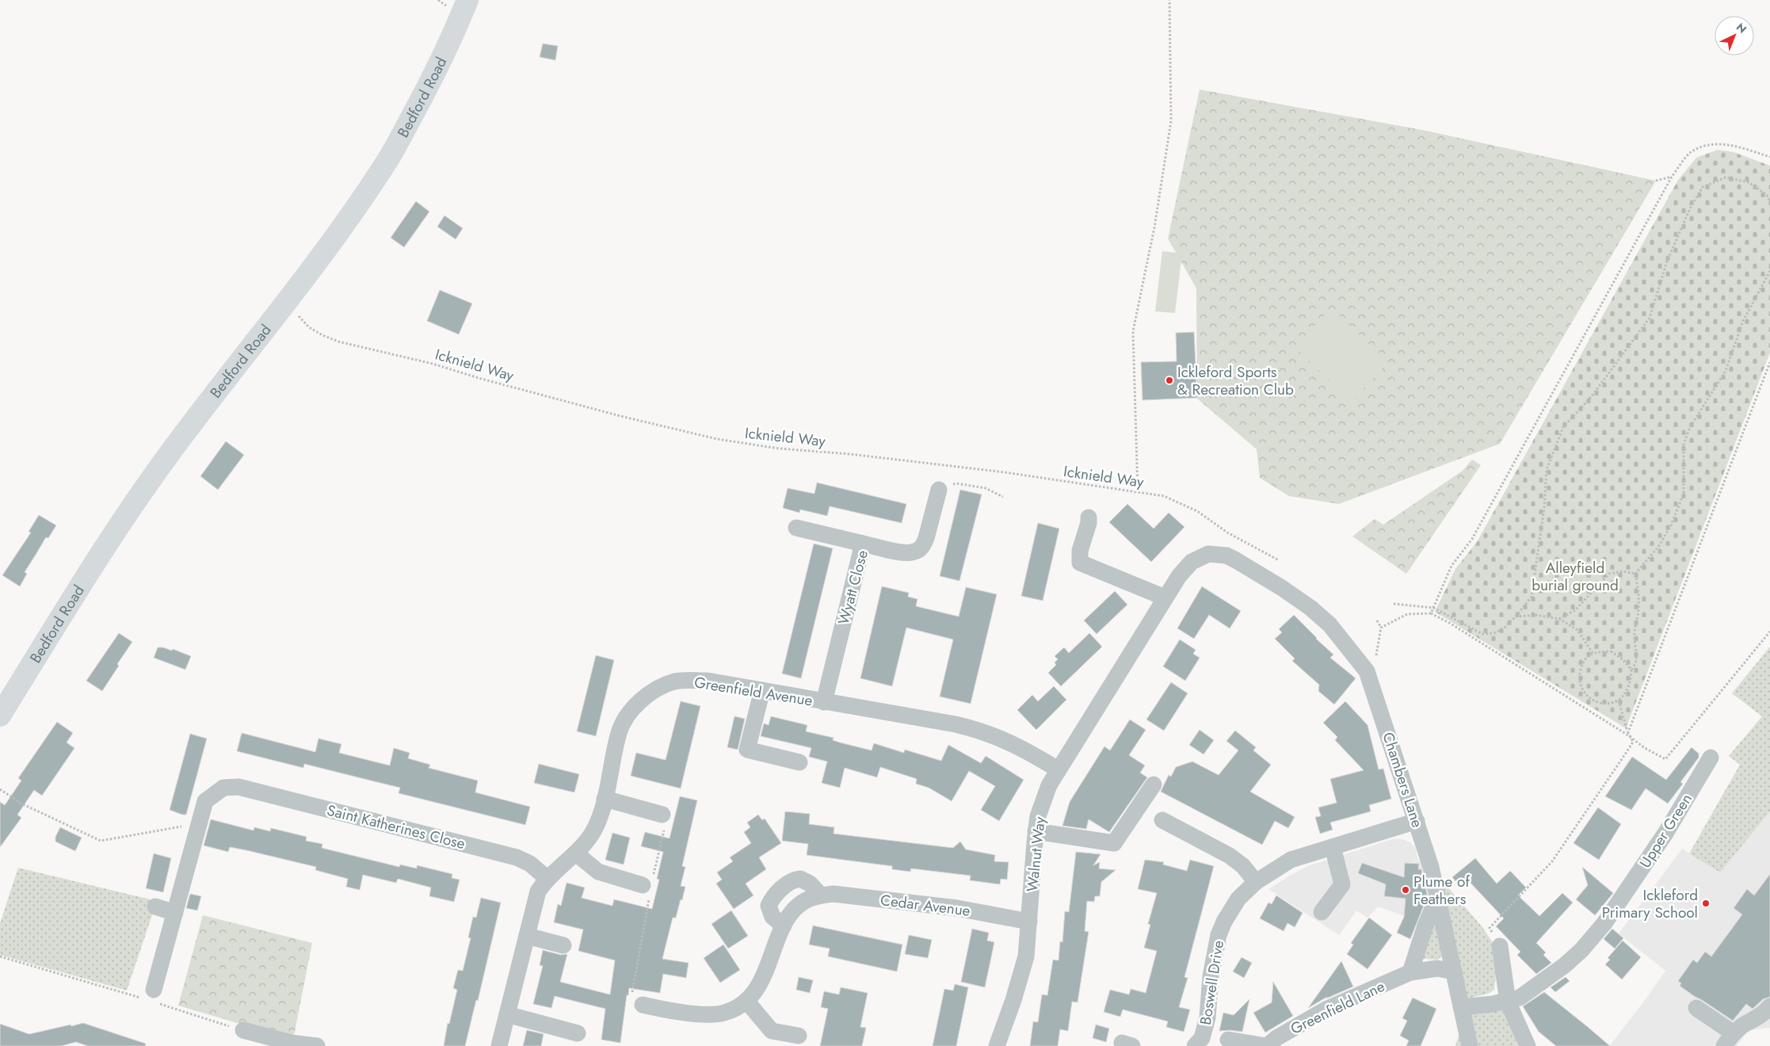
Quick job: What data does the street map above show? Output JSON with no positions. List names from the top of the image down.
{
  "streets": {
    "main road": ["Bedford Road"],
    "street": [
      "Wyatt Close",
      "Greenfield Avenue",
      "Chambers Lane",
      "Saint Katherines Close",
      "Upper Green",
      "Walnut Way",
      "Cedar Avenue",
      "Boswell Drive",
      "Greenfield Lane"
    ],
    "path": ["Icknield Way"]
  },
  "crossings": [
    ["Wyatt Close", "Greenfield Avenue"],
    ["Greenfield Avenue", "Saint Katherines Close"],
    ["Greenfield Avenue", "Walnut Way"],
    ["Chambers Lane", "Upper Green"],
    ["Chambers Lane", "Walnut Way"],
    ["Chambers Lane", "Boswell Drive"],
    ["Chambers Lane", "Greenfield Lane"],
    ["Walnut Way", "Cedar Avenue"]
  ],
  "parks": ["Alleyfield burial ground"],
  "places": ["Ickleford Sports & Recreation Club", "Plume of Feathers", "Ickleford Primary School"],
  "north": "top right"
}
